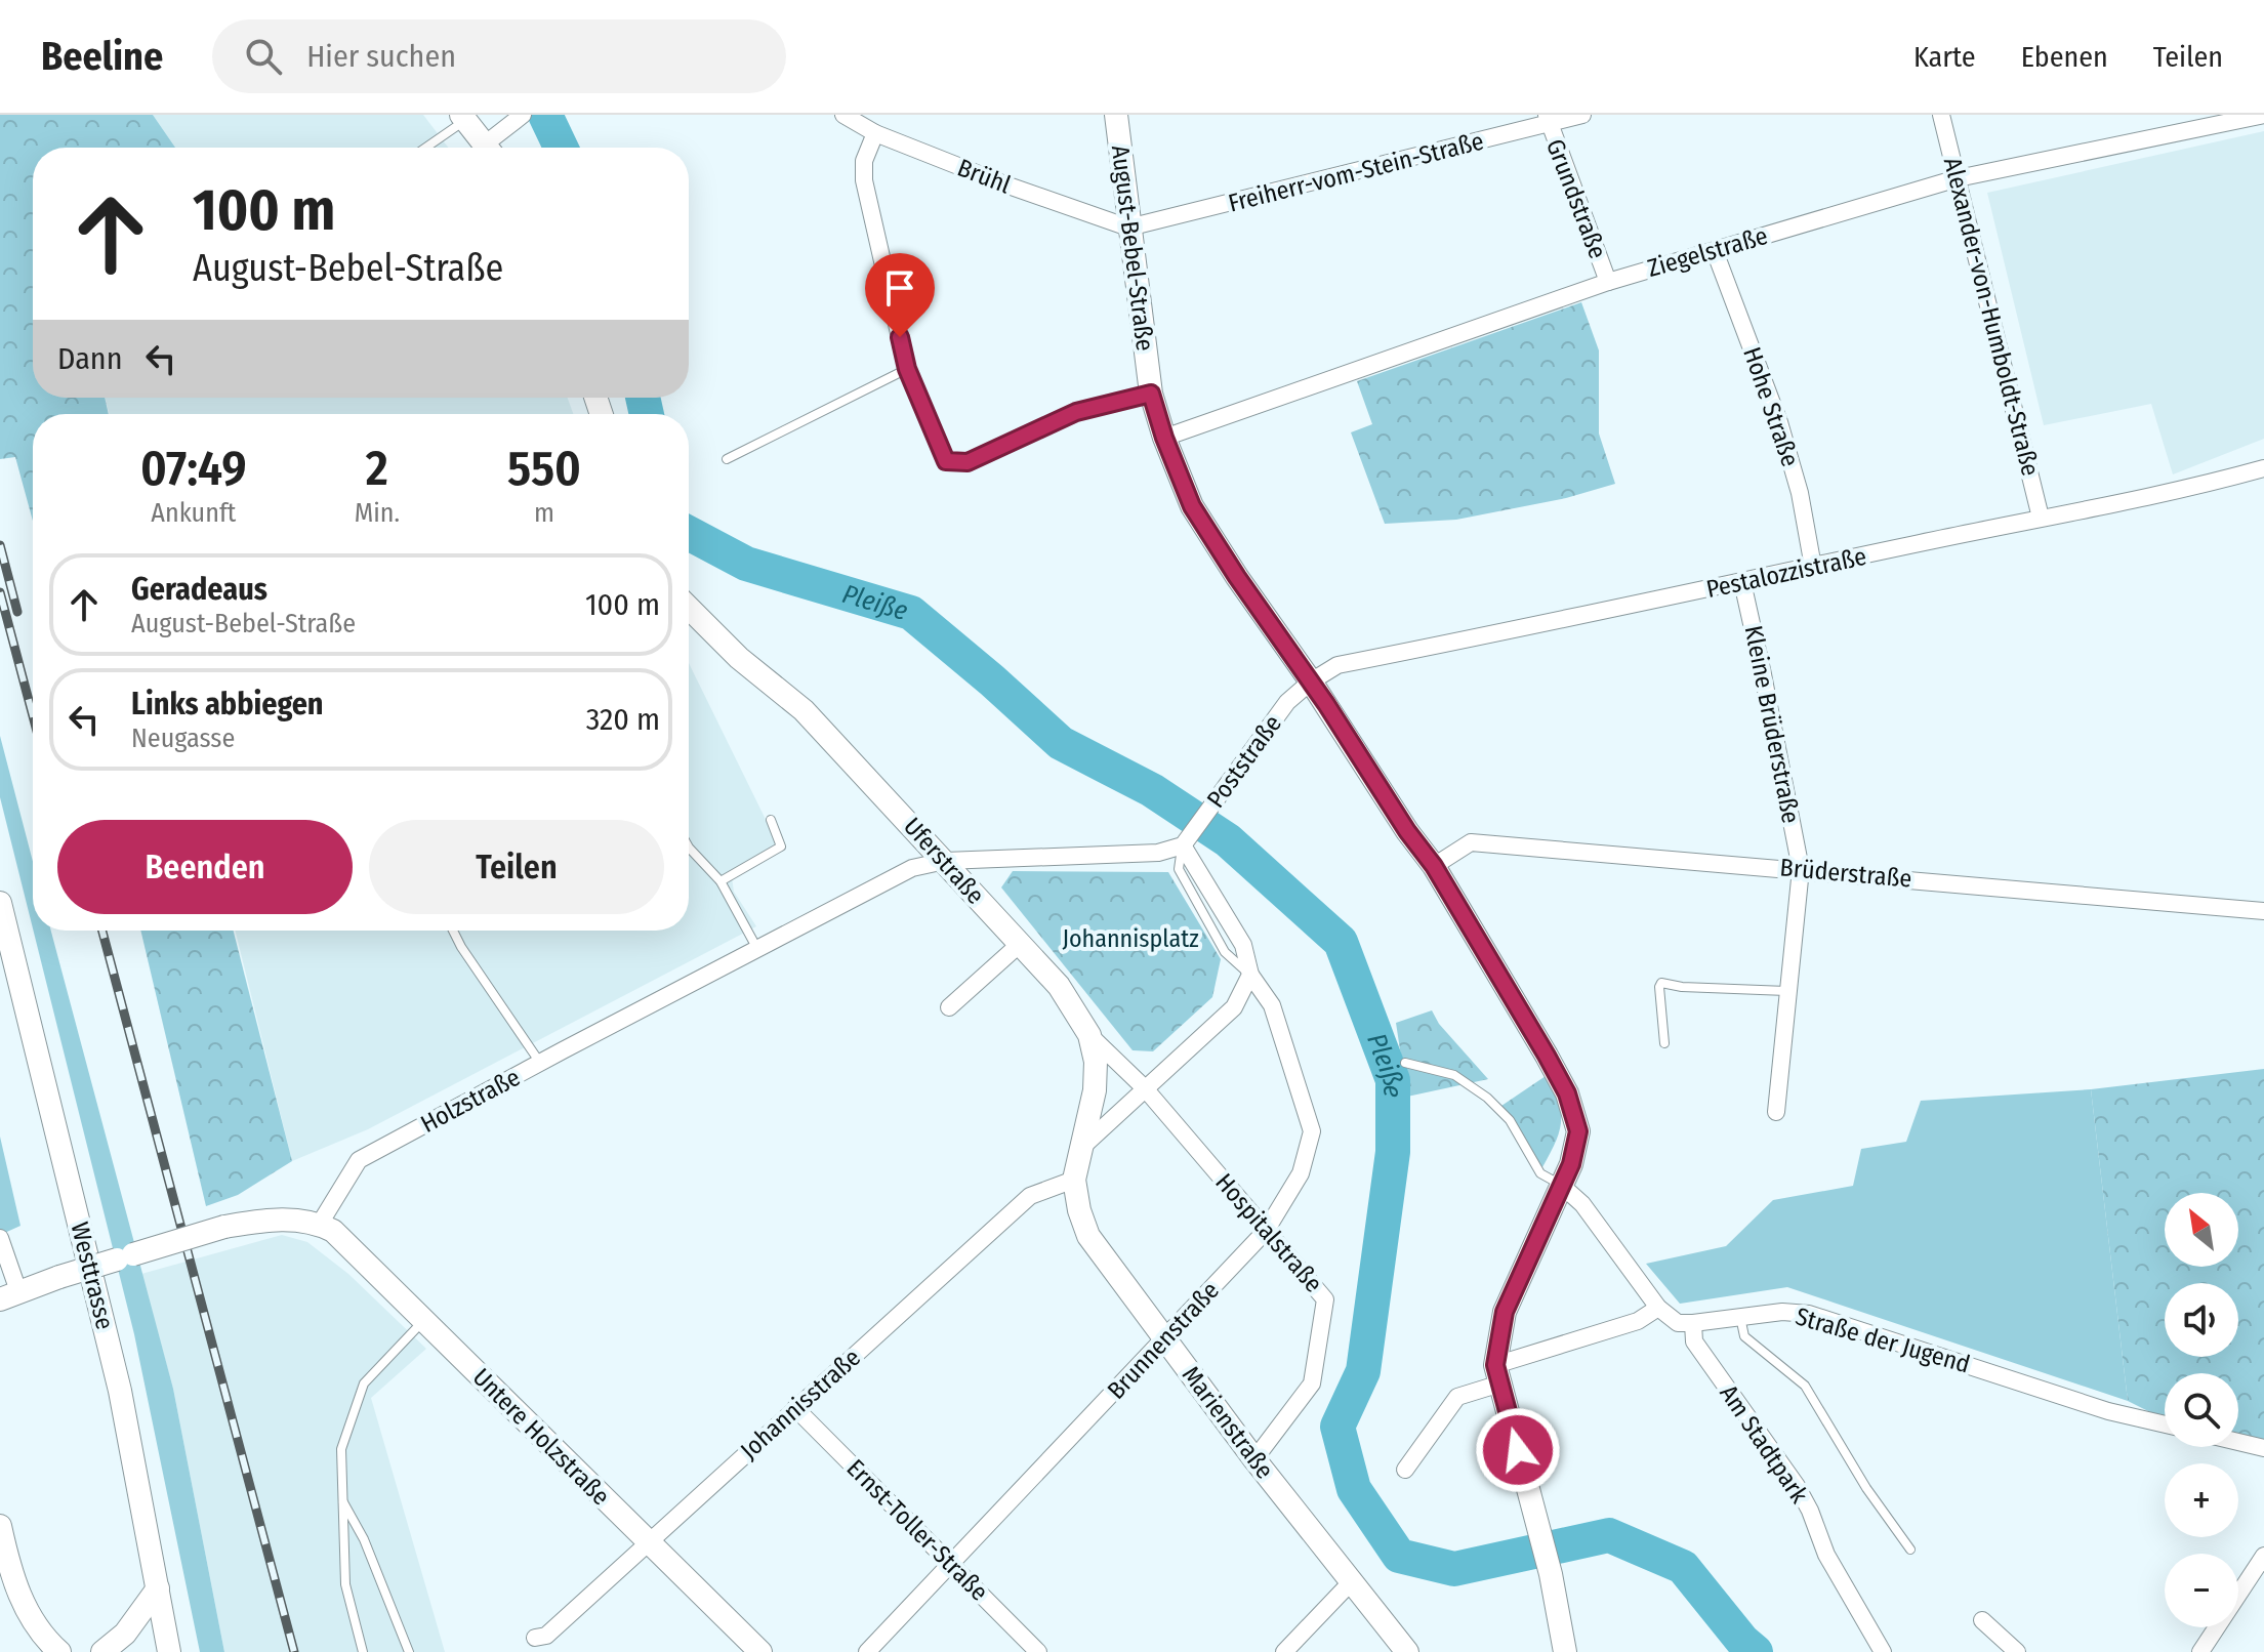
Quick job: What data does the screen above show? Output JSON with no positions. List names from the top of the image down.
{
  "streets": {
    "street": [
      "Freiherr-vom-Stein-Straße",
      "Brühl",
      "Grundstraße",
      "August-Bebel-Straße",
      "Ziegelstraße",
      "Alexander-von-Humboldt-Straße",
      "Hohe Straße",
      "Pestalozzistraße",
      "Kleine Brüderstraße",
      "Poststraße",
      "Uferstraße",
      "Brüderstraße",
      "Holzstraße",
      "Hospitalstraße",
      "Westtrasse",
      "Brunnenstraße",
      "Straße der Jugend",
      "Johannisstraße",
      "Marienstraße",
      "Untere Holzstraße",
      "Am Stadtpark",
      "Ernst-Toller-Straße"
    ]
  },
  "crossings": [
    ["Freiherr-vom-Stein-Straße", "Brühl"],
    ["Freiherr-vom-Stein-Straße", "Grundstraße"],
    ["Freiherr-vom-Stein-Straße", "August-Bebel-Straße"],
    ["Brühl", "August-Bebel-Straße"],
    ["Grundstraße", "Ziegelstraße"],
    ["August-Bebel-Straße", "Ziegelstraße"],
    ["August-Bebel-Straße", "Pestalozzistraße"],
    ["August-Bebel-Straße", "Poststraße"],
    ["August-Bebel-Straße", "Brüderstraße"],
    ["Ziegelstraße", "Alexander-von-Humboldt-Straße"],
    ["Ziegelstraße", "Hohe Straße"],
    ["Alexander-von-Humboldt-Straße", "Pestalozzistraße"],
    ["Hohe Straße", "Pestalozzistraße"],
    ["Pestalozzistraße", "Kleine Brüderstraße"],
    ["Pestalozzistraße", "Poststraße"],
    ["Kleine Brüderstraße", "Brüderstraße"],
    ["Uferstraße", "Holzstraße"],
    ["Uferstraße", "Hospitalstraße"],
    ["Uferstraße", "Johannisstraße"],
    ["Uferstraße", "Marienstraße"],
    ["Holzstraße", "Untere Holzstraße"],
    ["Hospitalstraße", "Brunnenstraße"],
    ["Hospitalstraße", "Marienstraße"],
    ["Brunnenstraße", "Marienstraße"],
    ["Brunnenstraße", "Ernst-Toller-Straße"],
    ["Straße der Jugend", "Am Stadtpark"],
    ["Johannisstraße", "Marienstraße"],
    ["Johannisstraße", "Untere Holzstraße"],
    ["Johannisstraße", "Ernst-Toller-Straße"]
  ],
  "water": ["Pleiße"],
  "parks": ["Johannisplatz"],
  "north": "top left",
  "page": {
    "header": "Beeline",
    "search": "Hier suchen",
    "nav": ["Karte", "Ebenen", "Teilen"],
    "turn": ["100 m", "August-Bebel-Straße"],
    "then": "Dann",
    "eta": [
      "07:49",
      "Ankunft",
      "2",
      "Min.",
      "550",
      "m"
    ],
    "list": [
      {
        "name": "Geradeaus",
        "note": "August-Bebel-Straße",
        "value": "100 m"
      },
      {
        "name": "Links abbiegen",
        "note": "Neugasse",
        "value": "320 m"
      }
    ],
    "buttons": ["Beenden", "Teilen"],
    "map_buttons": ["+", "−"]
  }
}
